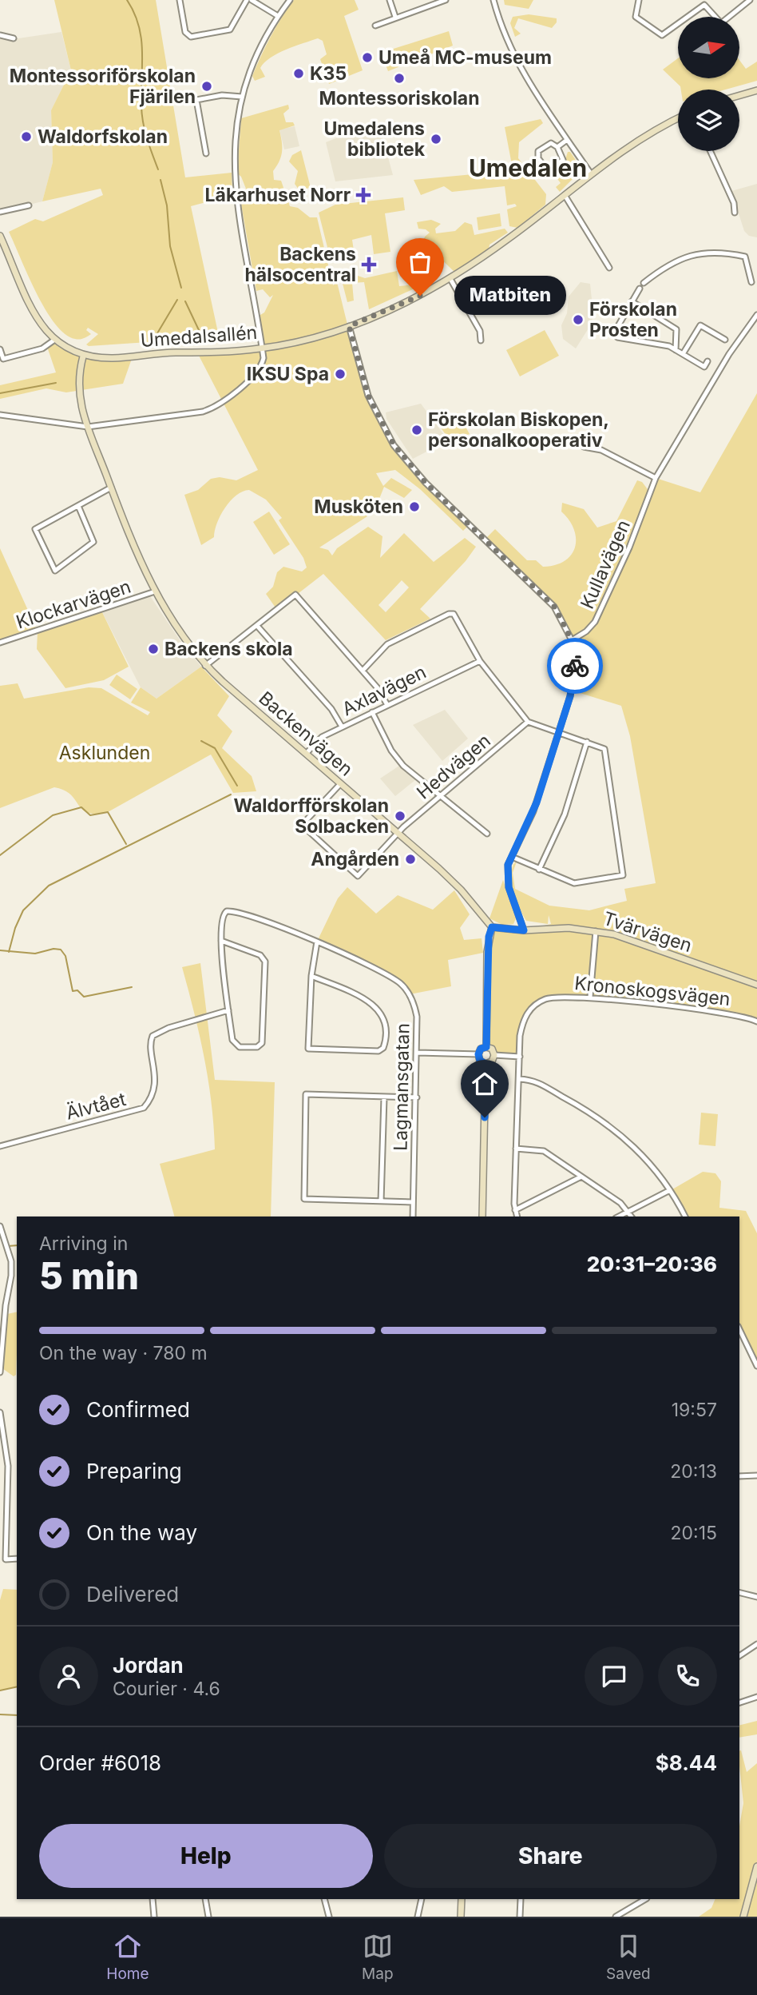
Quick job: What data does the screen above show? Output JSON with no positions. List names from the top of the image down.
{
  "streets": {
    "street": [
      "Umedalsallén",
      "Kullavägen",
      "Klockarvägen",
      "Axlavägen",
      "Backenvägen",
      "Hedvägen",
      "Tvärvägen",
      "Kronoskogsvägen",
      "Lagmansgatan",
      "Älvtået"
    ]
  },
  "crossings": [
    ["Umedalsallén", "Backenvägen"],
    ["Klockarvägen", "Backenvägen"],
    ["Axlavägen", "Backenvägen"],
    ["Backenvägen", "Hedvägen"],
    ["Backenvägen", "Tvärvägen"]
  ],
  "districts": ["Umedalen"],
  "parks": ["Asklunden"],
  "places": {
    "other": [
      "Umeå MC-museum",
      "K35",
      "Montessoriskolan",
      "Montessoriförskolan Fjärilen",
      "Waldorfskolan",
      "Umedalens bibliotek",
      "Matbiten",
      "Förskolan Prosten",
      "IKSU Spa",
      "Förskolan Biskopen, personalkooperativ",
      "Musköten",
      "Backens skola",
      "Waldorfförskolan Solbacken",
      "Angården"
    ],
    "health": ["Läkarhuset Norr", "Backens hälsocentral"]
  },
  "north": "right",
  "page": {
    "bubble": "Matbiten",
    "heading": ["5 min", "Arriving in", "20:31–20:36"],
    "panel": [
      "Jordan",
      "Courier · 4.6",
      "Order #6018",
      "$8.44"
    ],
    "bar": "On the way · 780 m",
    "list": [
      ["Confirmed", "19:57"],
      ["Preparing", "20:13"],
      ["On the way", "20:15"],
      "Delivered"
    ],
    "buttons": ["Help", "Share"],
    "tabs": ["Home", "Map", "Saved"]
  }
}
